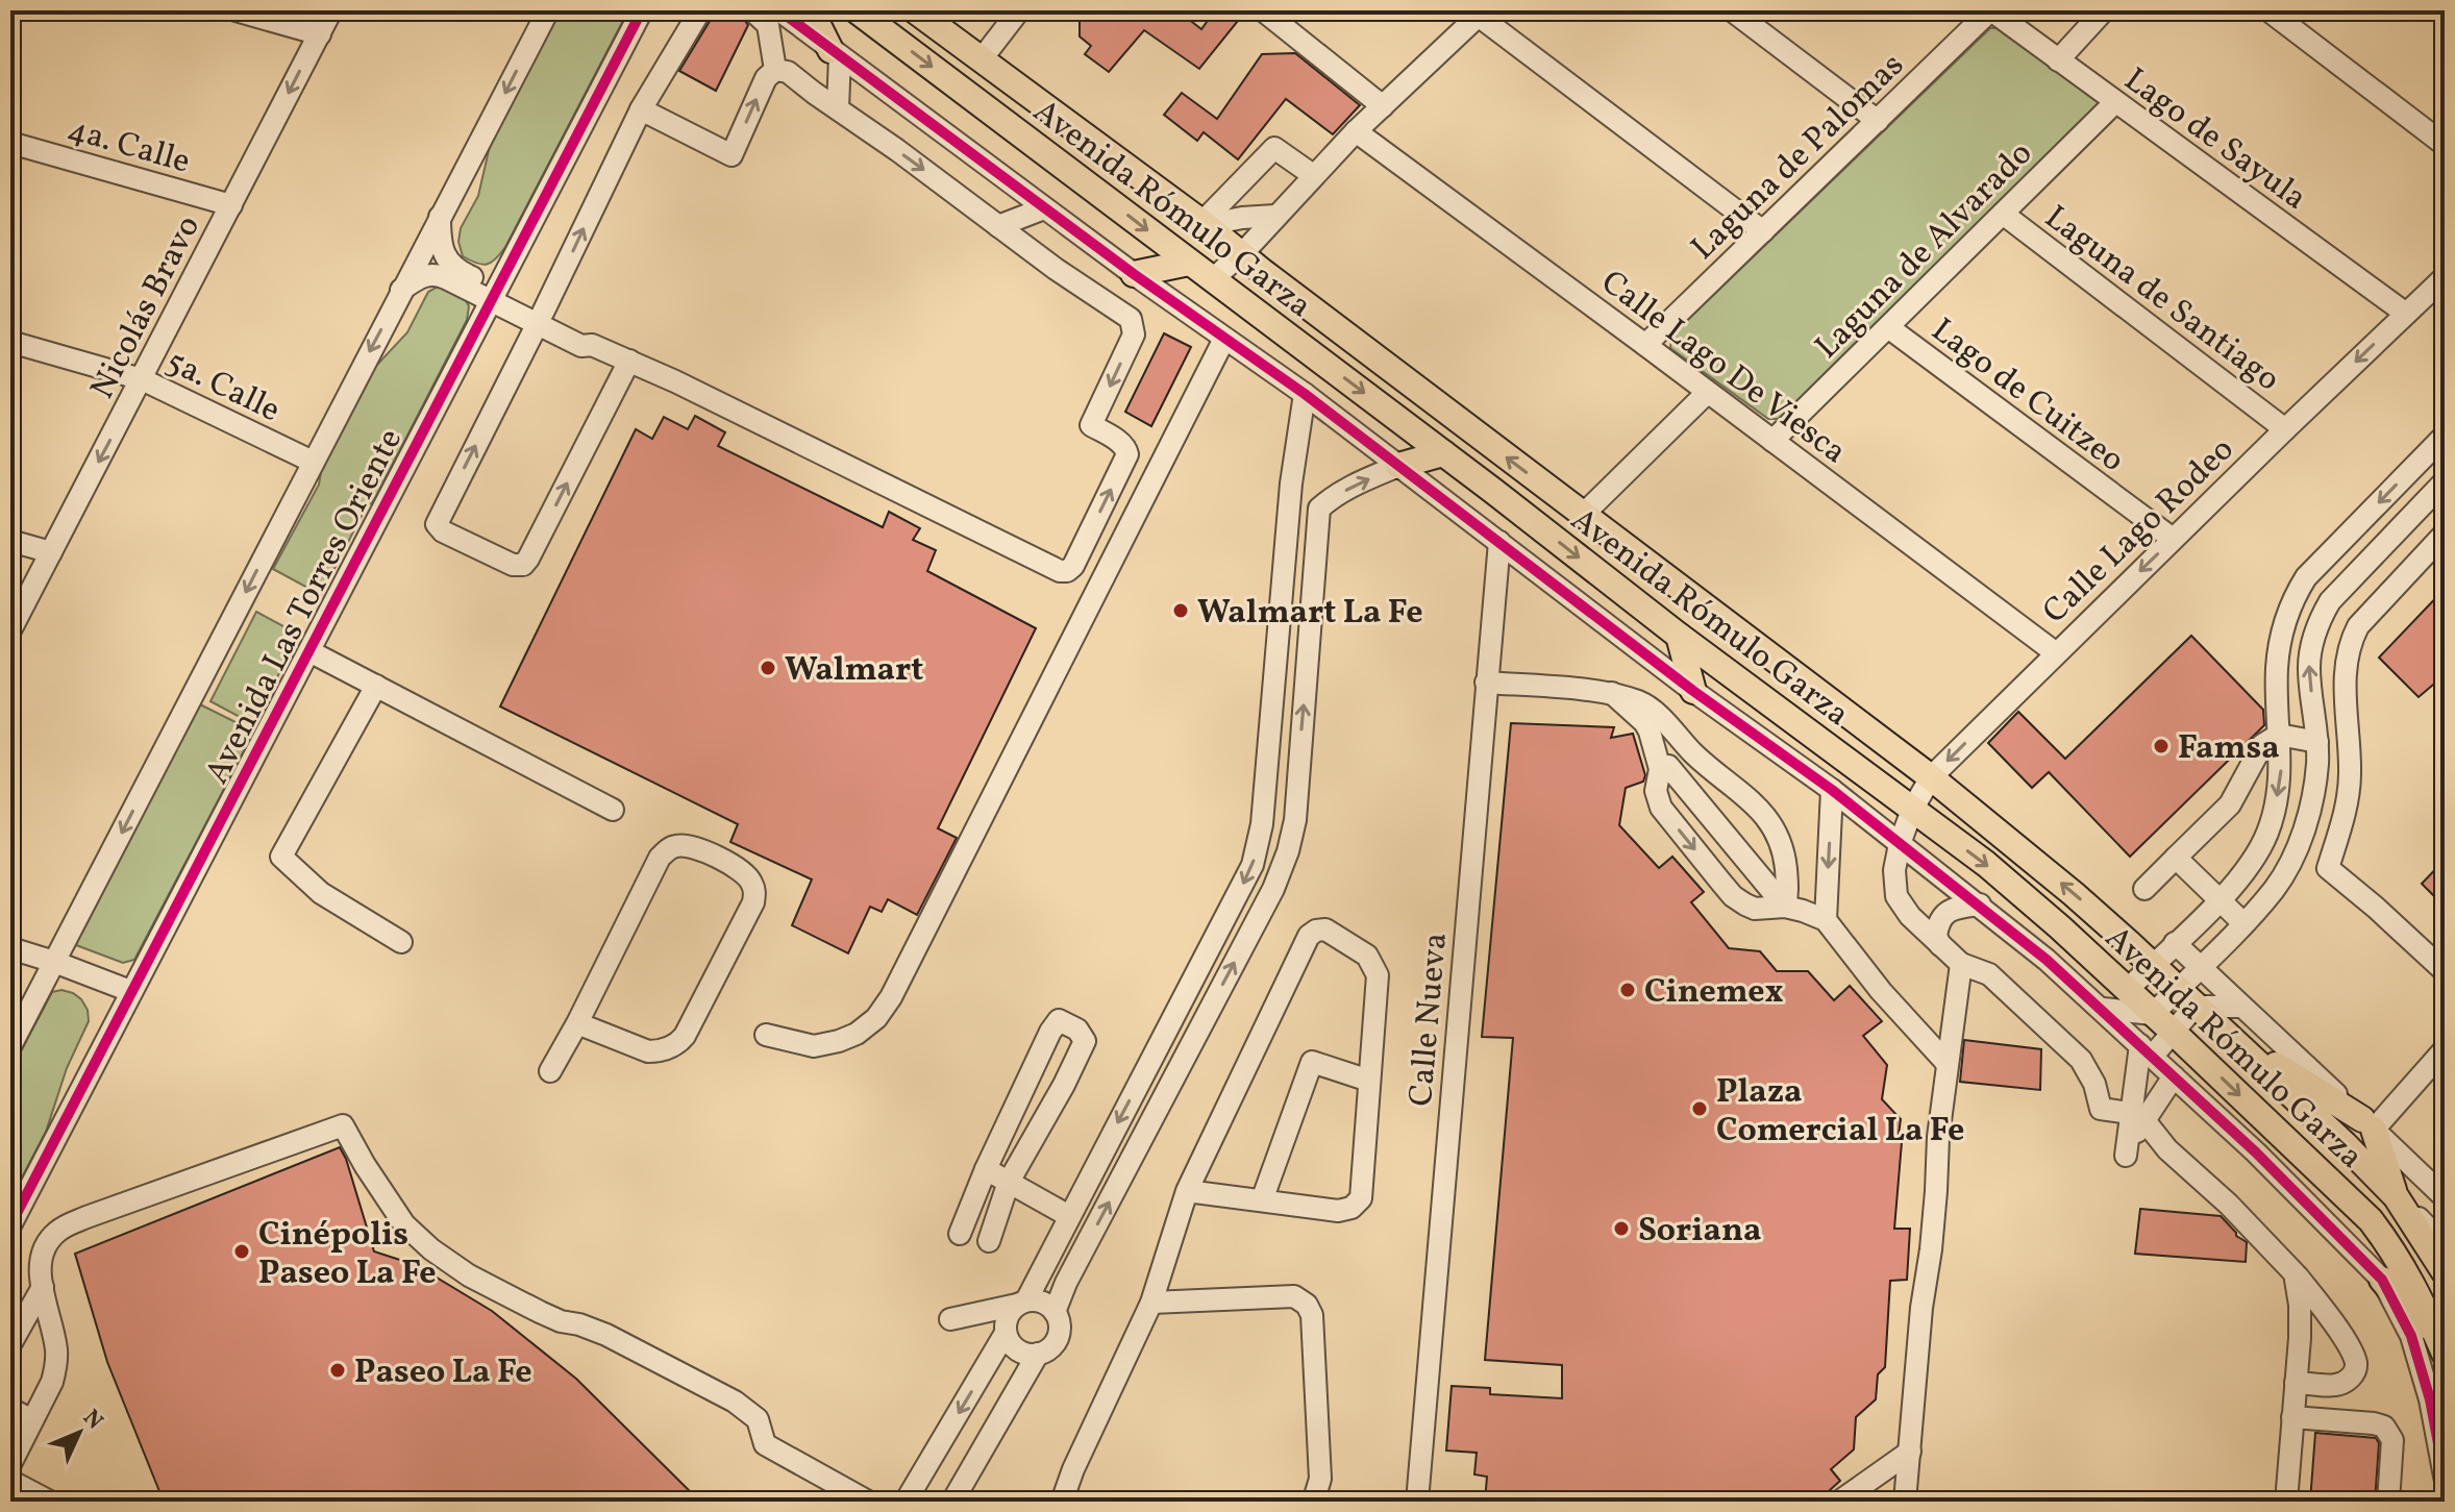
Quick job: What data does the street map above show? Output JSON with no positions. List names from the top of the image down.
{
  "streets": {
    "main road": ["Avenida Rómulo Garza"],
    "street": [
      "Lago de Sayula",
      "4a. Calle",
      "Laguna de Palomas",
      "Laguna de Alvarado",
      "Laguna de Santiago",
      "Nicolás Bravo",
      "Calle Lago De Viesca",
      "5a. Calle",
      "Lago de Cuitzeo",
      "Calle Lago Rodeo",
      "Avenida Las Torres Oriente",
      "Calle Nueva"
    ]
  },
  "crossings": [
    ["Lago de Sayula", "Laguna de Palomas"],
    ["Lago de Sayula", "Laguna de Alvarado"],
    ["Lago de Sayula", "Calle Lago Rodeo"],
    ["4a. Calle", "Nicolás Bravo"],
    ["Laguna de Palomas", "Calle Lago De Viesca"],
    ["Avenida Rómulo Garza", "Calle Lago Rodeo"],
    ["Laguna de Alvarado", "Laguna de Santiago"],
    ["Laguna de Alvarado", "Calle Lago De Viesca"],
    ["Laguna de Alvarado", "Lago de Cuitzeo"],
    ["Laguna de Santiago", "Calle Lago Rodeo"],
    ["Nicolás Bravo", "5a. Calle"],
    ["Calle Lago De Viesca", "Calle Lago Rodeo"],
    ["5a. Calle", "Avenida Las Torres Oriente"],
    ["Lago de Cuitzeo", "Calle Lago Rodeo"]
  ],
  "one_way": ["Nicolás Bravo"],
  "places": [
    "Walmart La Fe",
    "Walmart",
    "Famsa",
    "Cinemex",
    "Plaza Comercial La Fe",
    "Soriana",
    "Cinépolis Paseo La Fe",
    "Paseo La Fe"
  ],
  "north": "top right"
}
